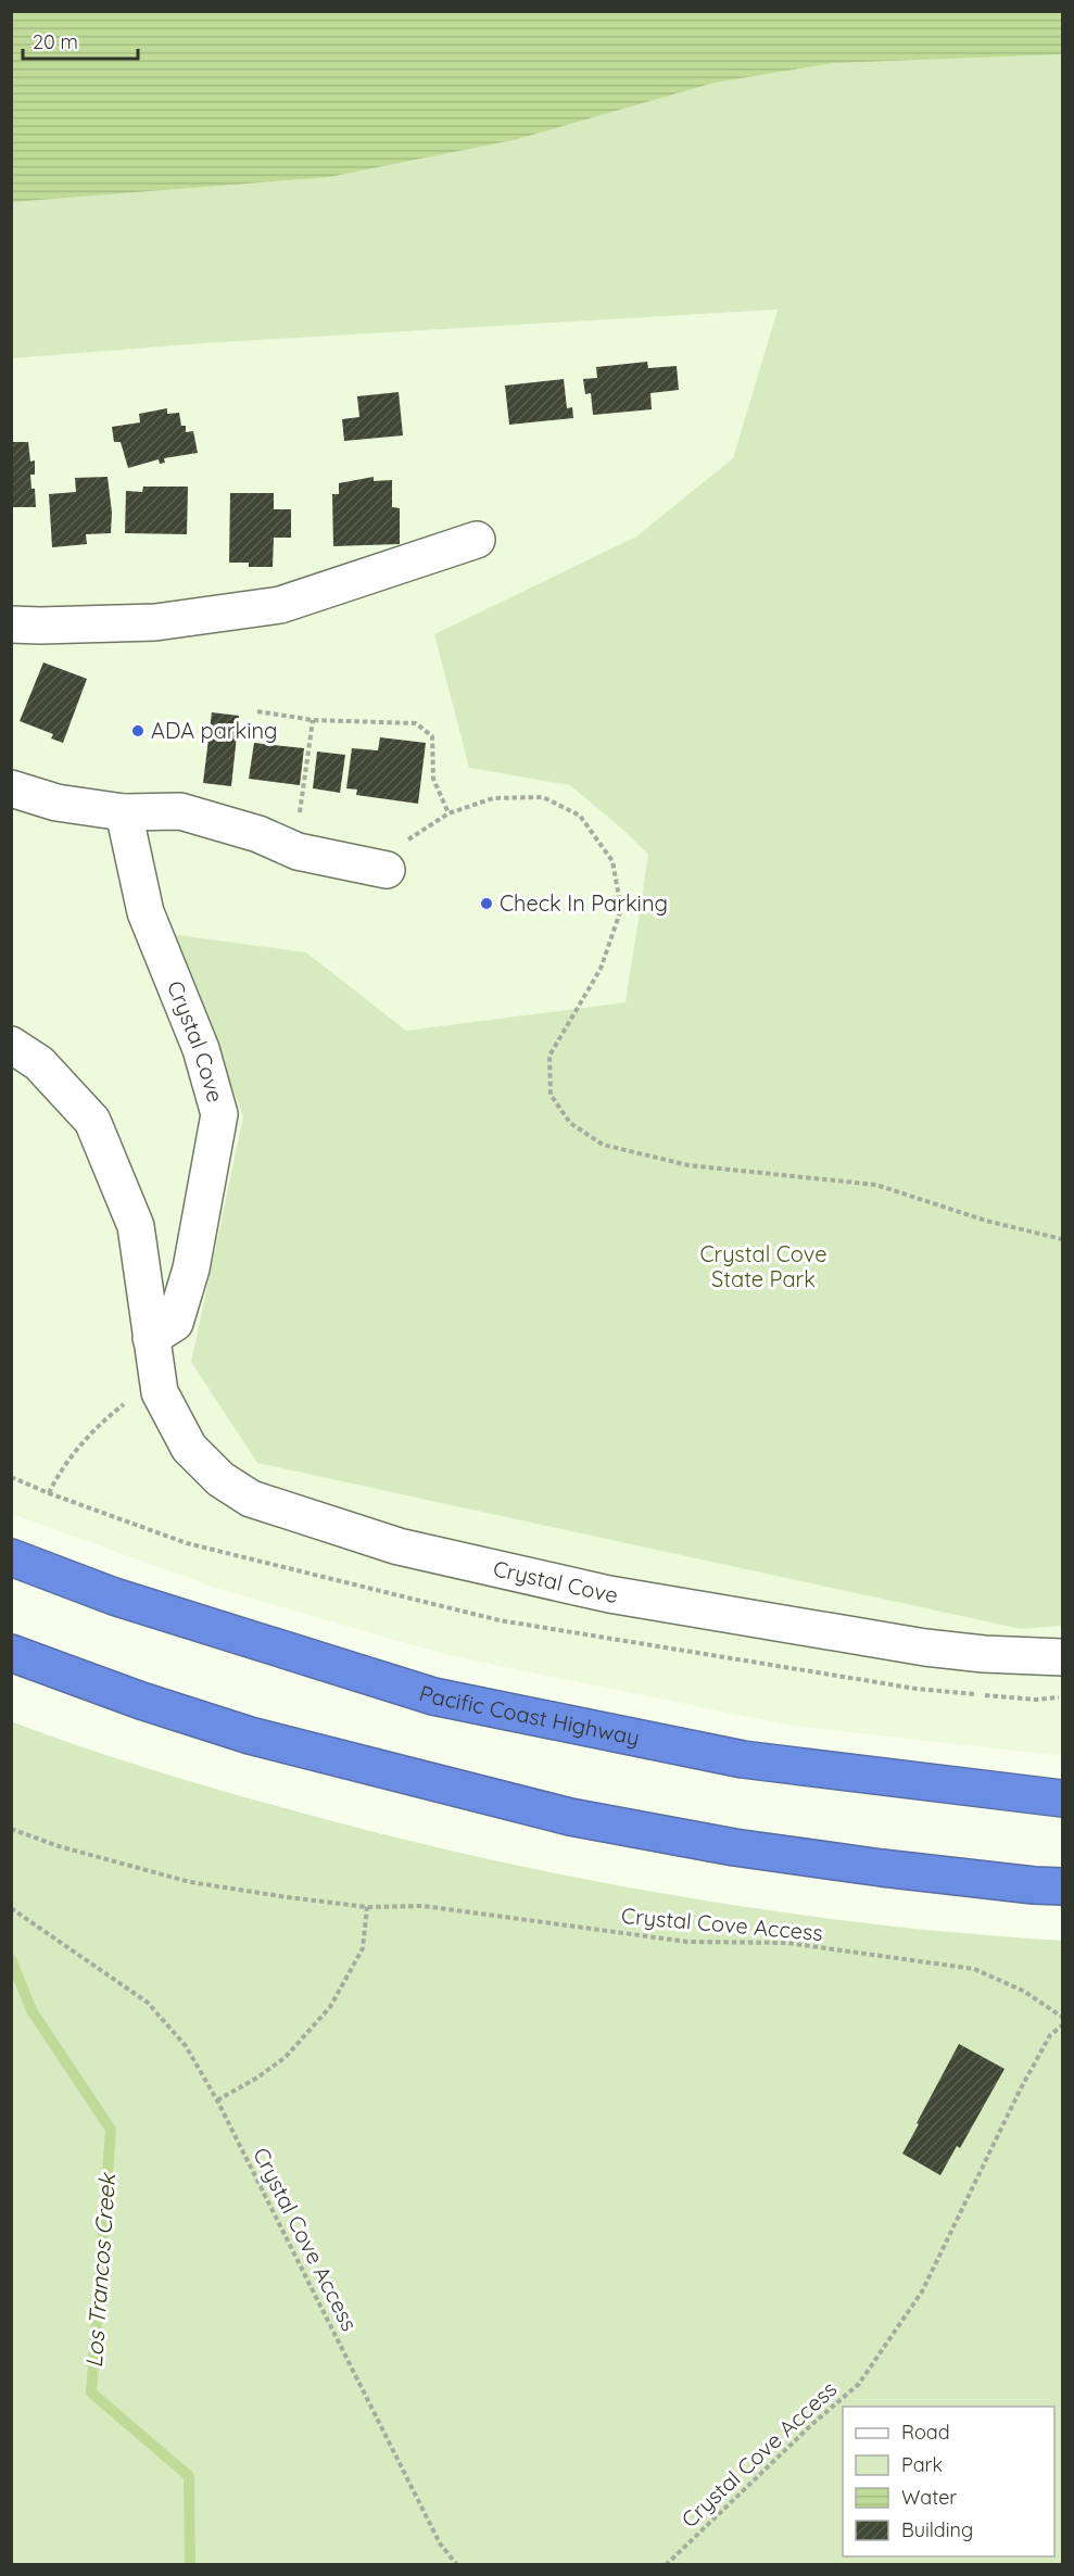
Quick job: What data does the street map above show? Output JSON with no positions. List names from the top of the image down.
{
  "streets": {
    "highway": ["Pacific Coast Highway"],
    "street": ["Crystal Cove"],
    "path": ["Crystal Cove Access"]
  },
  "water": ["Los Trancos Creek"],
  "parks": ["Crystal Cove State Park"],
  "places": ["ADA parking", "Check In Parking"],
  "legend": [
    "Road",
    "Park",
    "Water",
    "Building"
  ],
  "scale_bar": "20 m"
}
